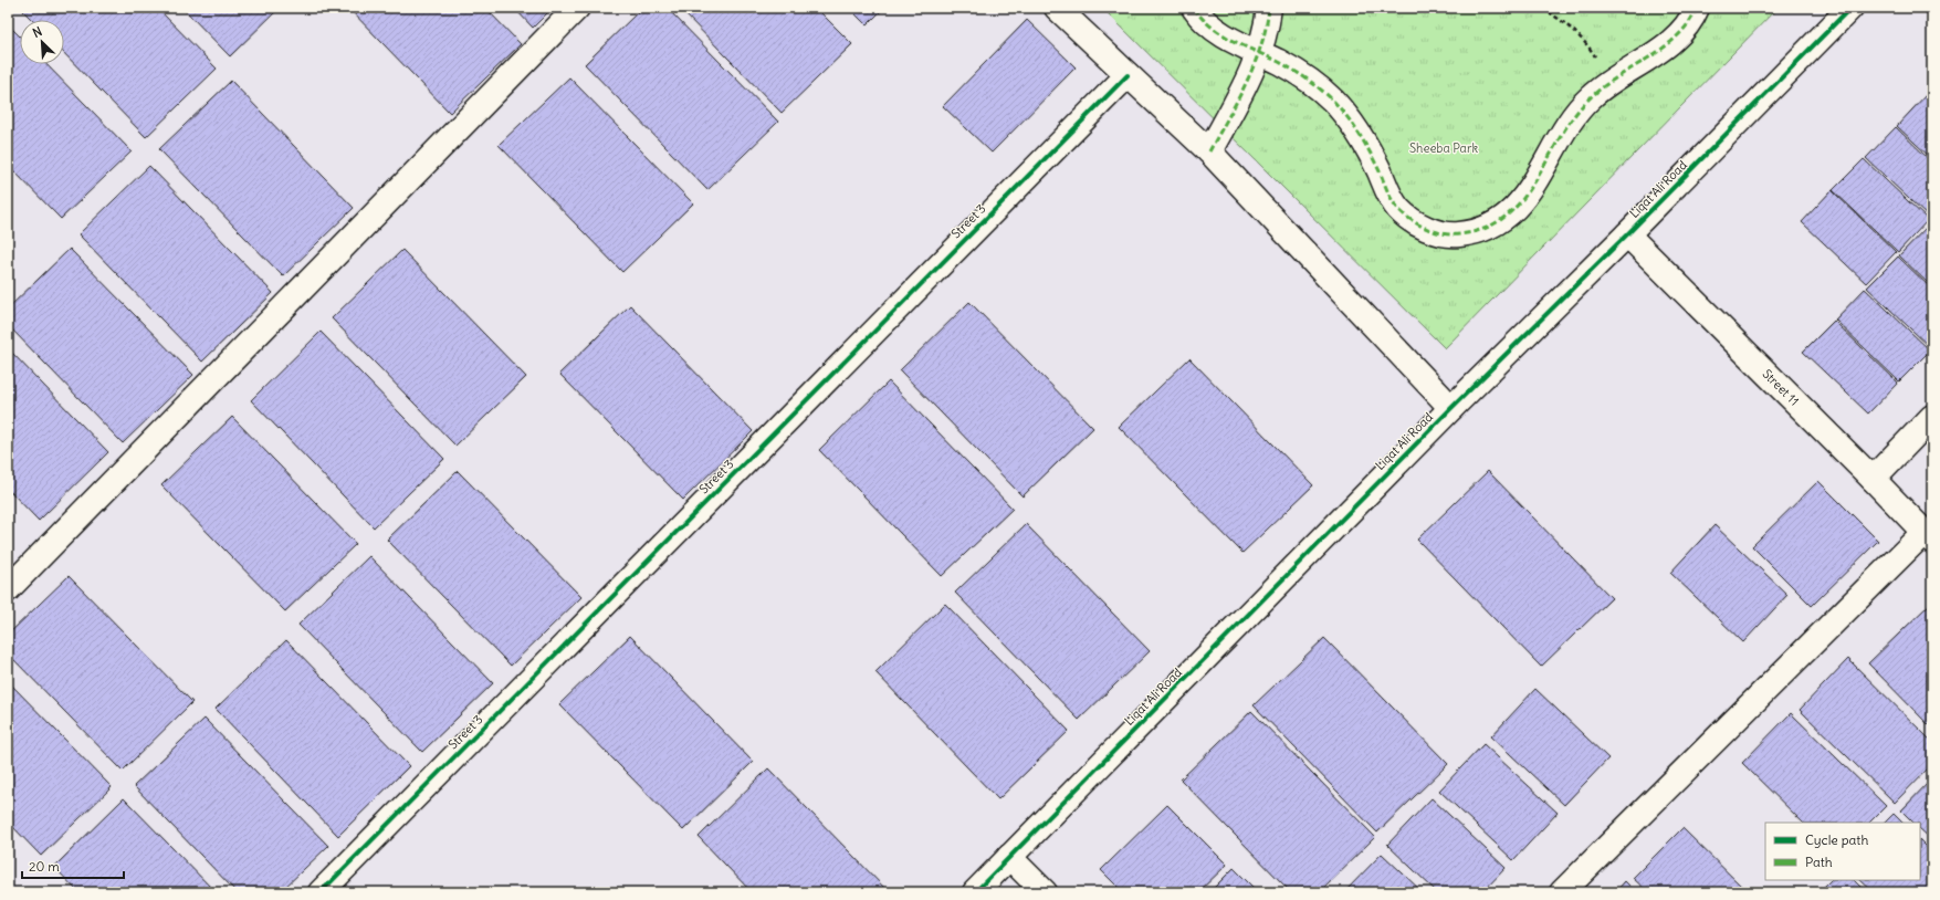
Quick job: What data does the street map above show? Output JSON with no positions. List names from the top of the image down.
{
  "streets": {
    "street": ["Liqat Ali Road", "Street 3", "Street 11"]
  },
  "crossings": [
    ["Liqat Ali Road", "Street 11"]
  ],
  "parks": ["Sheeba Park"],
  "legend": ["Cycle path", "Path"],
  "scale_bar": "20 m",
  "north": "top left"
}
